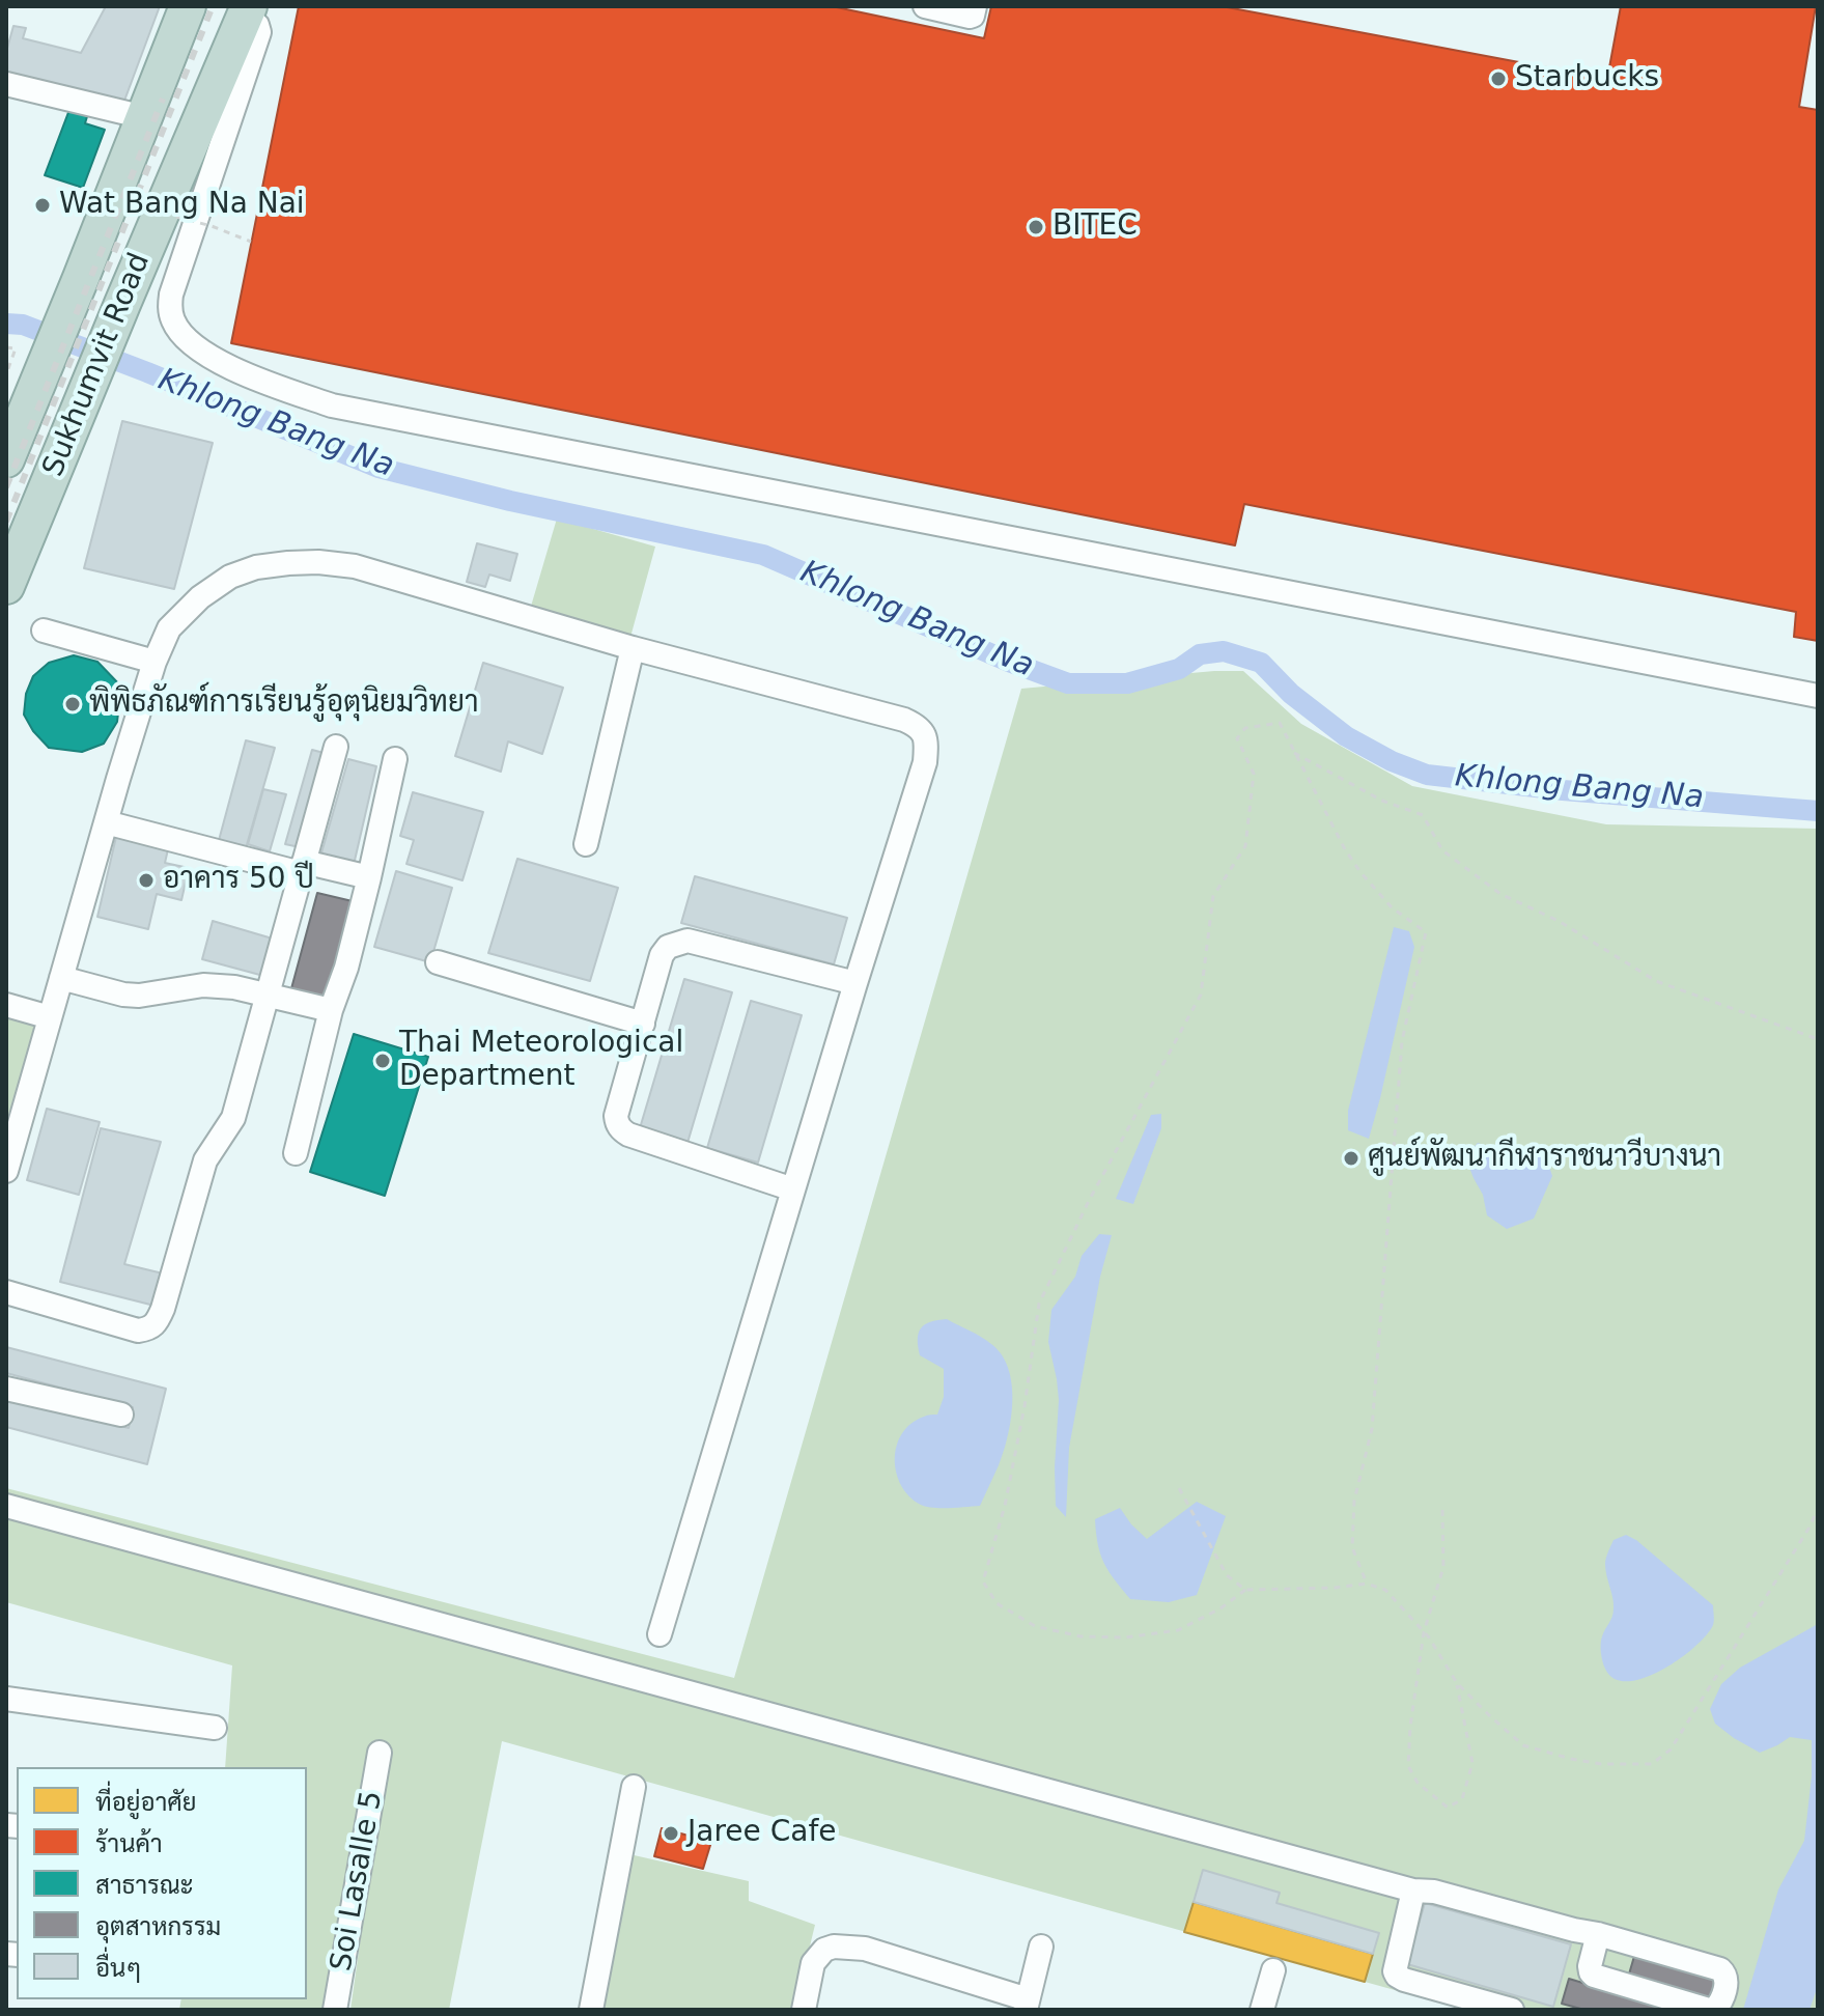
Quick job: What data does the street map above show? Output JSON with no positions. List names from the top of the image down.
{
  "streets": {
    "highway": ["Sukhumvit Road"],
    "street": ["Soi Lasalle 5"]
  },
  "water": ["Khlong Bang Na"],
  "places": [
    "Starbucks",
    "Wat Bang Na Nai",
    "BITEC",
    "พิพิธภัณฑ์การเรียนรู้อุตุนิยมวิทยา",
    "อาคาร 50 ปี",
    "Thai Meteorological Department",
    "ศูนย์พัฒนากีฬาราชนาวีบางนา",
    "Jaree Cafe"
  ],
  "legend": [
    "ที่อยู่อาศัย",
    "ร้านค้า",
    "สาธารณะ",
    "อุตสาหกรรม",
    "อื่นๆ"
  ]
}
